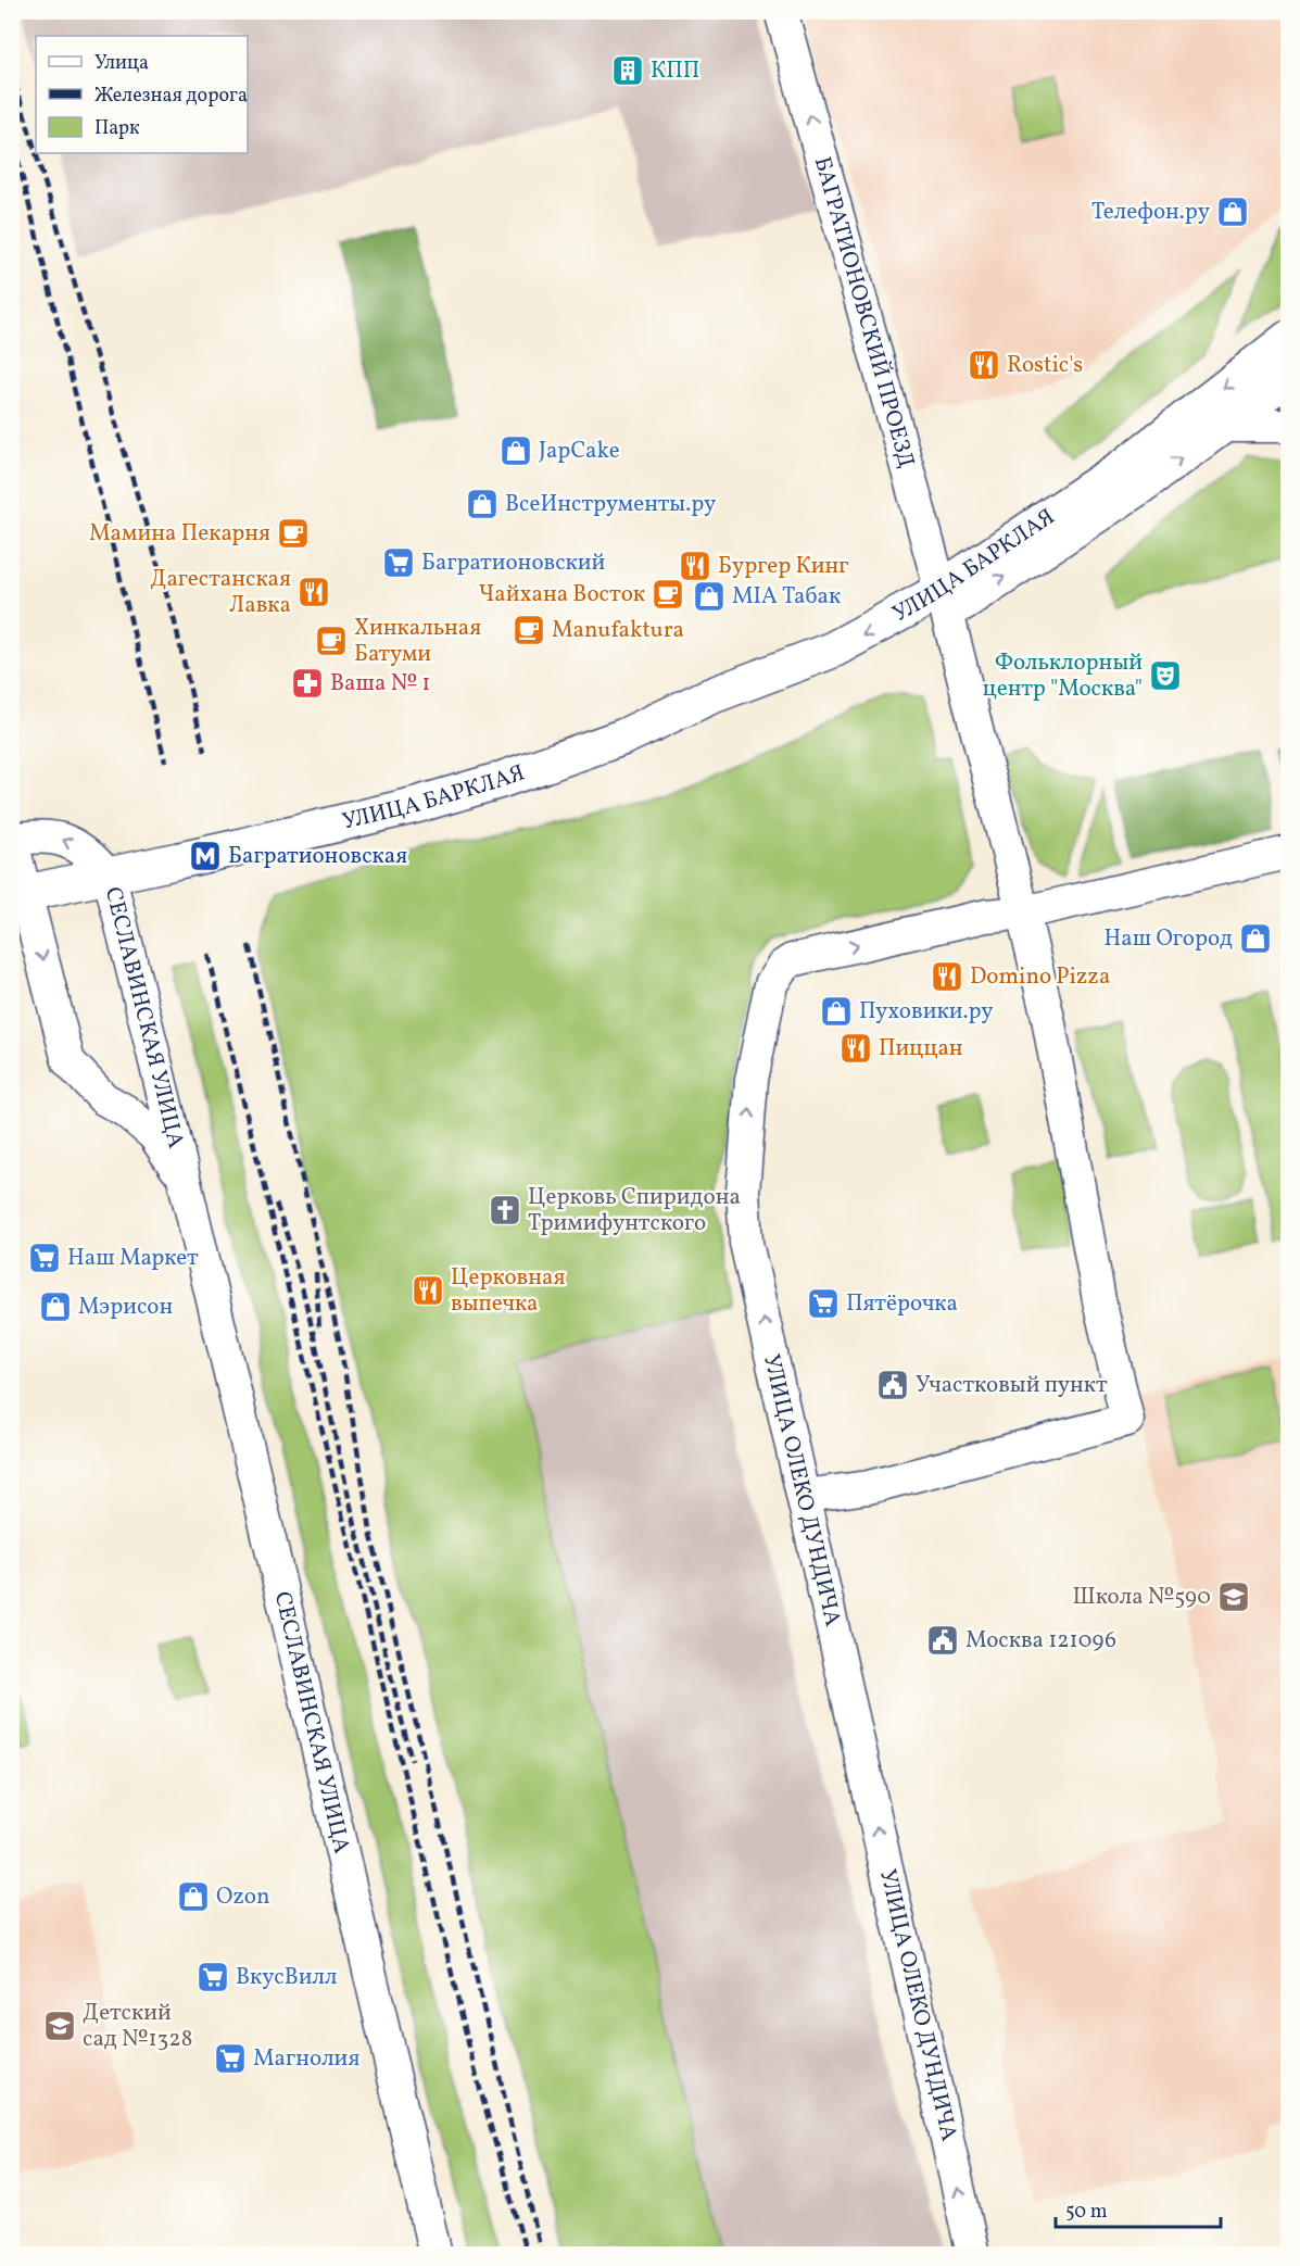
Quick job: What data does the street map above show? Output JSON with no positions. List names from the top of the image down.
{
  "streets": {
    "main road": ["УЛИЦА БАРКЛАЯ"],
    "street": ["БАГРАТИОНОВСКИЙ ПРОЕЗД", "СЕСЛАВИНСКАЯ УЛИЦА", "УЛИЦА ОЛЕКО ДУНДИЧА"]
  },
  "crossings": [
    ["БАГРАТИОНОВСКИЙ ПРОЕЗД", "УЛИЦА БАРКЛАЯ"],
    ["УЛИЦА БАРКЛАЯ", "СЕСЛАВИНСКАЯ УЛИЦА"]
  ],
  "one_way": ["БАГРАТИОНОВСКИЙ ПРОЕЗД", "УЛИЦА ОЛЕКО ДУНДИЧА"],
  "places": {
    "building": ["КПП"],
    "shop": [
      "Телефон.ру",
      "JapCake",
      "ВсеИнструменты.ру",
      "MIA Табак",
      "Наш Огород",
      "Пуховики.ру",
      "Мэрисон",
      "Ozon"
    ],
    "restaurant": [
      "Rostic's",
      "Бургер Кинг",
      "Дагестанская Лавка",
      "Domino Pizza",
      "Пиццан",
      "Церковная выпечка"
    ],
    "cafe": [
      "Мамина Пекарня",
      "Чайхана Восток",
      "Manufaktura",
      "Хинкальная Батуми"
    ],
    "supermarket": [
      "Багратионовский",
      "Наш Маркет",
      "Пятёрочка",
      "ВкусВилл",
      "Магнолия"
    ],
    "theatre": ["Фольклорный центр \"Москва\""],
    "pharmacy": ["Ваша № 1"],
    "metro station": ["Багратионовская"],
    "church": ["Церковь Спиридона Тримифунтского"],
    "public building": ["Участковый пункт", "Москва 121096"],
    "school or university": ["Школа №590", "Детский сад №1328"]
  },
  "legend": ["Улица", "Железная дорога", "Парк"],
  "scale_bar": "50 m"
}
